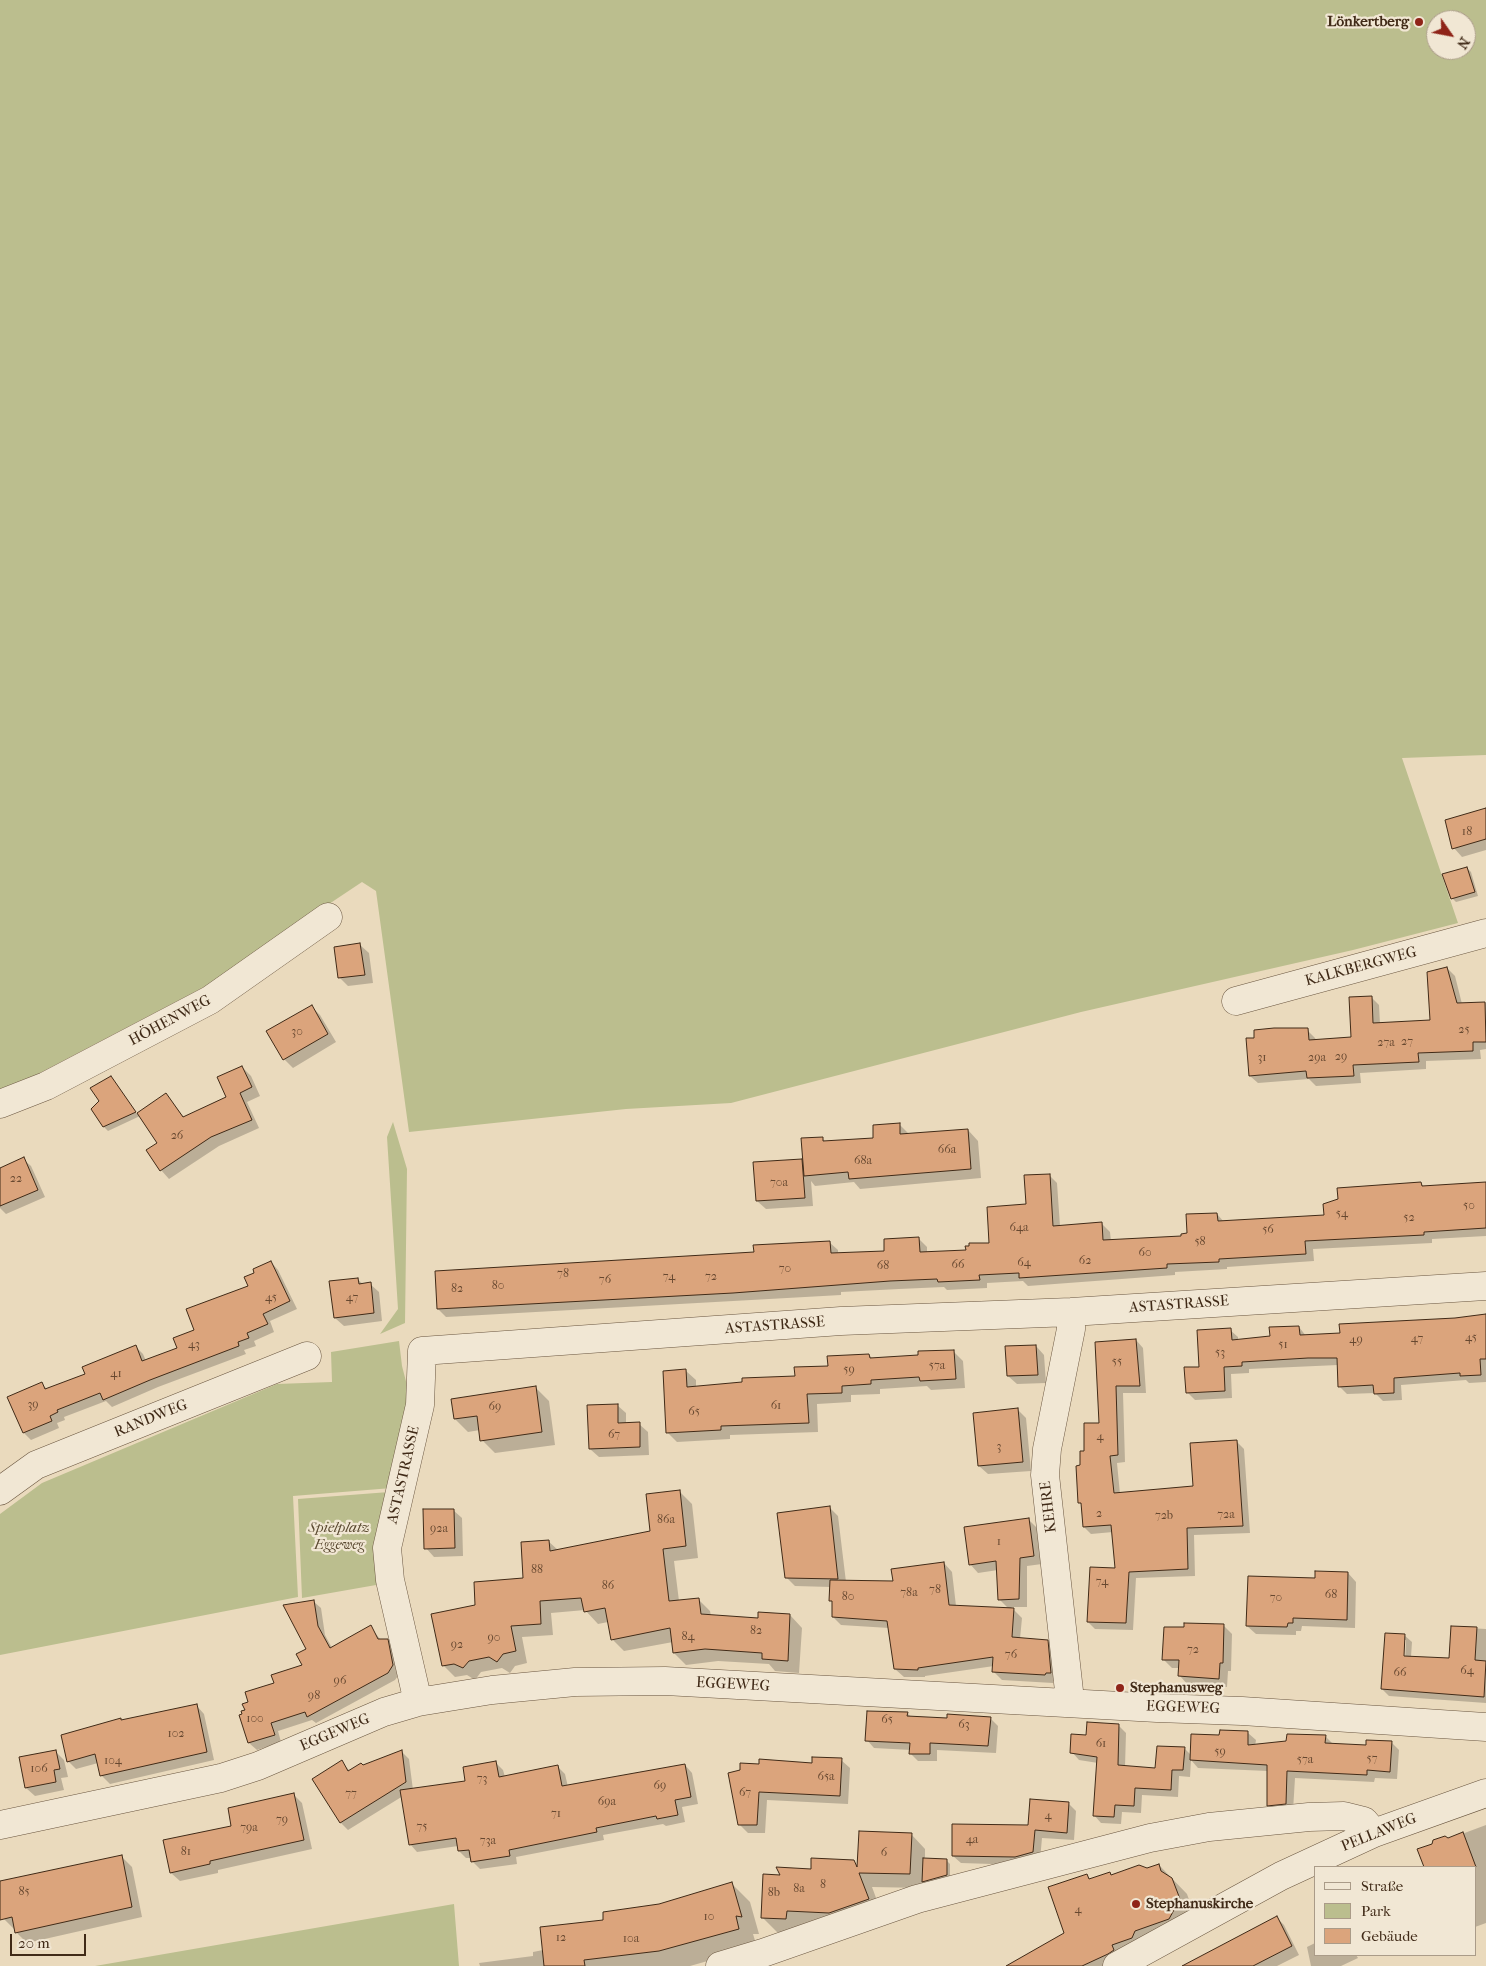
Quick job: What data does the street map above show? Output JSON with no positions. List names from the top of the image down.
{
  "streets": {
    "street": [
      "KALKBERGWEG",
      "HÖHENWEG",
      "ASTASTRASSE",
      "RANDWEG",
      "KEHRE",
      "EGGEWEG",
      "PELLAWEG"
    ]
  },
  "crossings": [
    ["ASTASTRASSE", "KEHRE"],
    ["ASTASTRASSE", "EGGEWEG"],
    ["KEHRE", "EGGEWEG"]
  ],
  "parks": ["Spielplatz Eggeweg"],
  "places": ["Lönkertberg", "Stephanusweg", "Stephanuskirche"],
  "house_numbers": [
    "18",
    "25",
    "30",
    "27",
    "27a",
    "29",
    "31",
    "29a",
    "26",
    "66a",
    "68a",
    "22",
    "70a",
    "50",
    "54",
    "52",
    "64a",
    "56",
    "58",
    "60",
    "62",
    "64",
    "66",
    "68",
    "70",
    "78",
    "74",
    "72",
    "76",
    "80",
    "82",
    "45",
    "47",
    "45",
    "47",
    "49",
    "43",
    "51",
    "53",
    "55",
    "57a",
    "59",
    "41",
    "39",
    "61",
    "69",
    "65",
    "67",
    "4",
    "3",
    "2",
    "72a",
    "72b",
    "86a",
    "92a",
    "1",
    "88",
    "74",
    "86",
    "78",
    "78a",
    "68",
    "80",
    "70",
    "82",
    "84",
    "90",
    "92",
    "72",
    "76",
    "64",
    "66",
    "96",
    "98",
    "100",
    "65",
    "63",
    "102",
    "61",
    "59",
    "57",
    "57a",
    "104",
    "106",
    "65a",
    "73",
    "69",
    "67",
    "77",
    "69a",
    "71",
    "4",
    "79",
    "75",
    "79a",
    "4a",
    "73a",
    "81",
    "6",
    "8",
    "8a",
    "85",
    "8b",
    "4",
    "10",
    "12",
    "10a"
  ],
  "legend": ["Straße", "Park", "Gebäude"],
  "scale_bar": "20 m",
  "north": "bottom right"
}
